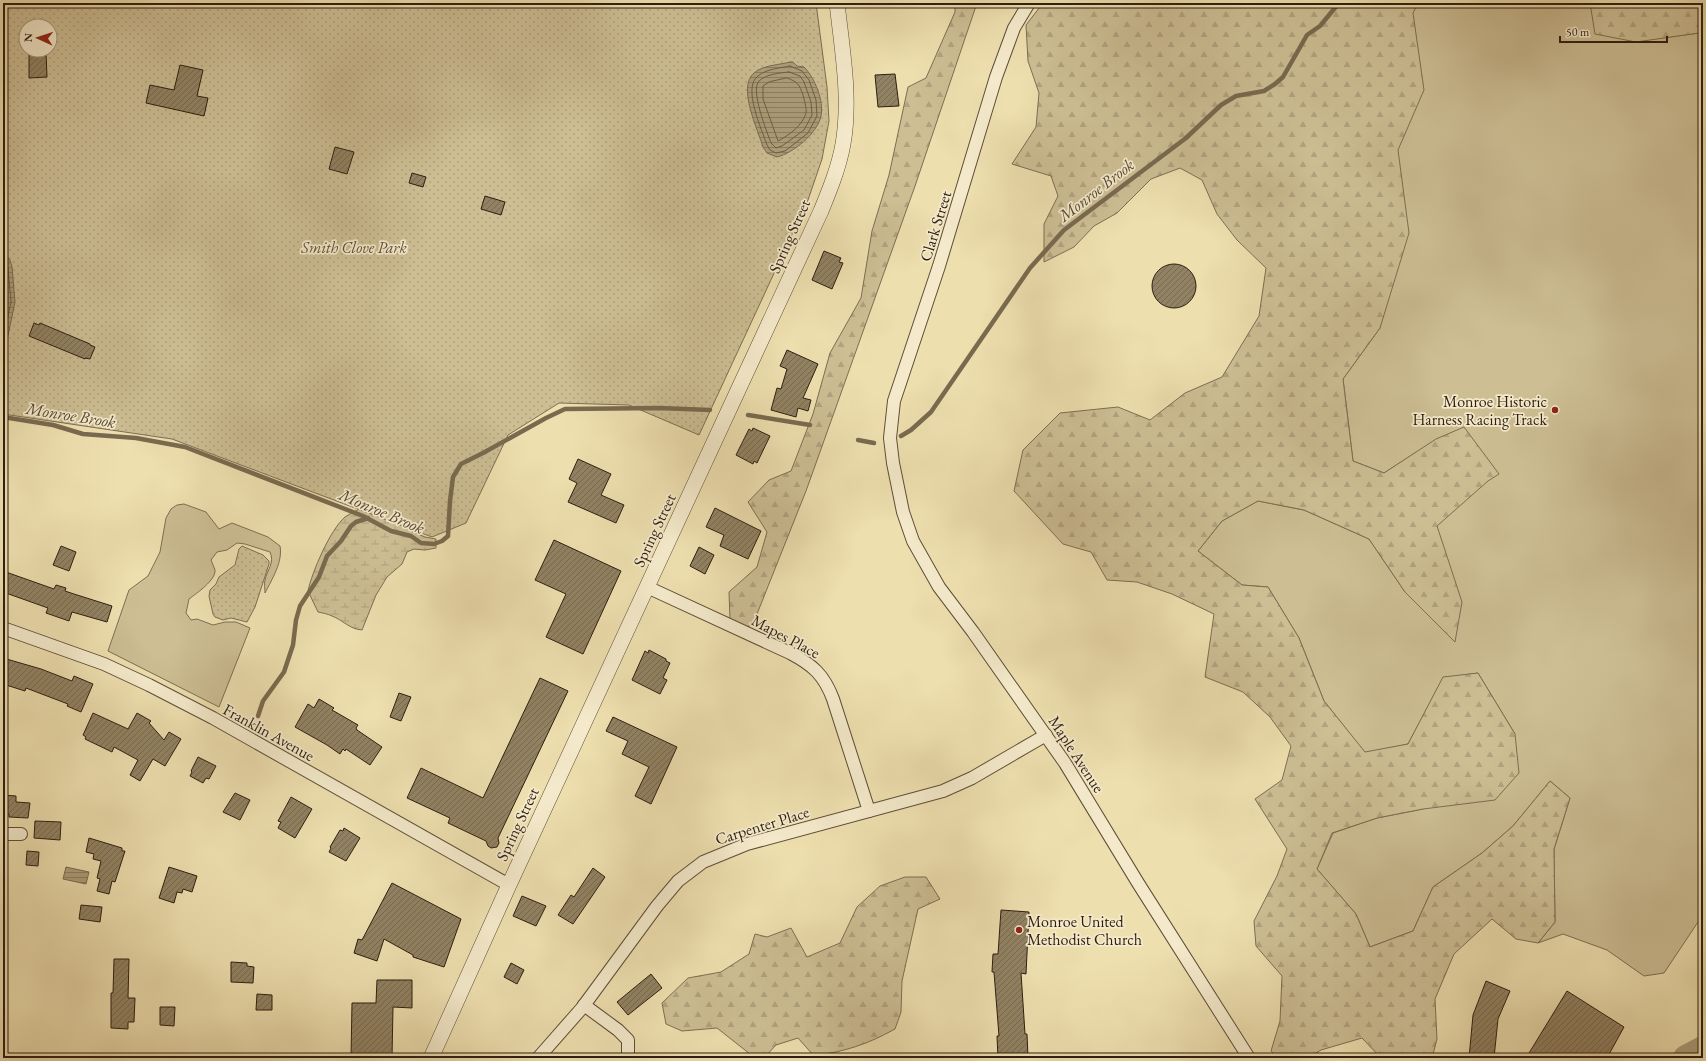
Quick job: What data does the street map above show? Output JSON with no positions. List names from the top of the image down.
{
  "streets": {
    "street": [
      "Clark Street",
      "Spring Street",
      "Mapes Place",
      "Franklin Avenue",
      "Maple Avenue",
      "Carpenter Place"
    ]
  },
  "crossings": [
    ["Clark Street", "Maple Avenue"],
    ["Spring Street", "Mapes Place"],
    ["Spring Street", "Franklin Avenue"],
    ["Mapes Place", "Carpenter Place"],
    ["Maple Avenue", "Carpenter Place"]
  ],
  "water": ["Monroe Brook"],
  "parks": ["Smith Clove Park"],
  "places": ["Monroe Historic Harness Racing Track", "Monroe United Methodist Church"],
  "scale_bar": "50 m",
  "north": "left"
}
